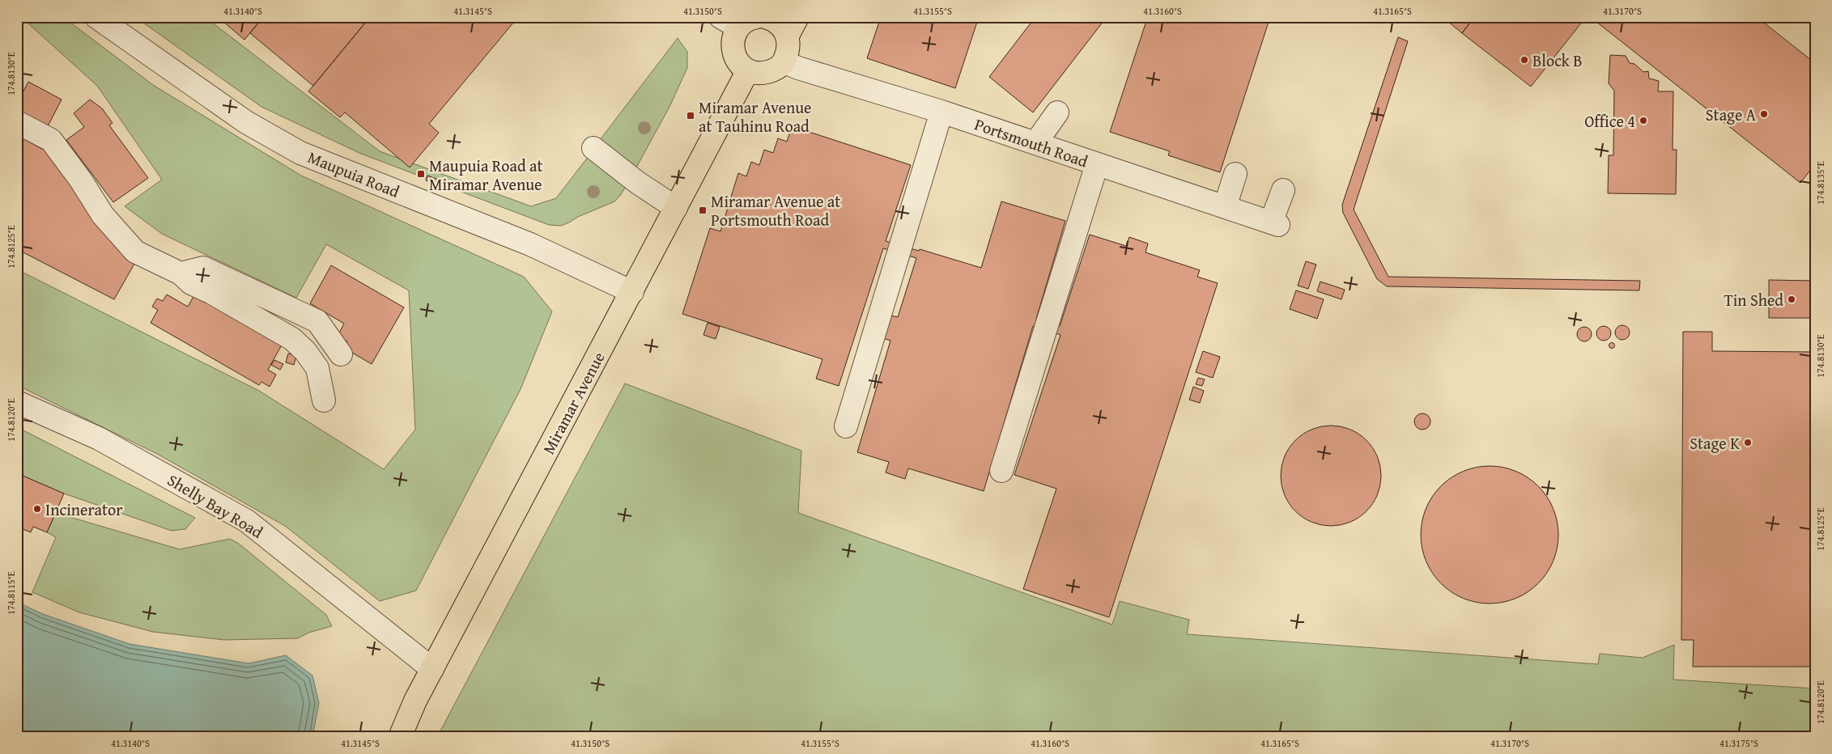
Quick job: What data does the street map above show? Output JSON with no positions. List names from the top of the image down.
{
  "streets": {
    "main road": ["Miramar Avenue"],
    "street": ["Portsmouth Road", "Maupuia Road", "Shelly Bay Road"]
  },
  "crossings": [
    ["Portsmouth Road", "Miramar Avenue"],
    ["Maupuia Road", "Miramar Avenue"],
    ["Miramar Avenue", "Shelly Bay Road"]
  ],
  "places": {
    "other": [
      "Block B",
      "Stage A",
      "Office 4",
      "Tin Shed",
      "Stage K",
      "Incinerator"
    ],
    "transit": ["Miramar Avenue at Tauhinu Road", "Maupuia Road at Miramar Avenue", "Miramar Avenue at Portsmouth Road"]
  },
  "coordinates": [
    "41.3140°S",
    "41.3145°S",
    "41.3150°S",
    "41.3155°S",
    "41.3160°S",
    "41.3165°S",
    "41.3170°S",
    "174.8130°E",
    "174.8135°E",
    "174.8125°E",
    "174.8120°E",
    "174.8115°E",
    "41.3175°S"
  ]
}
